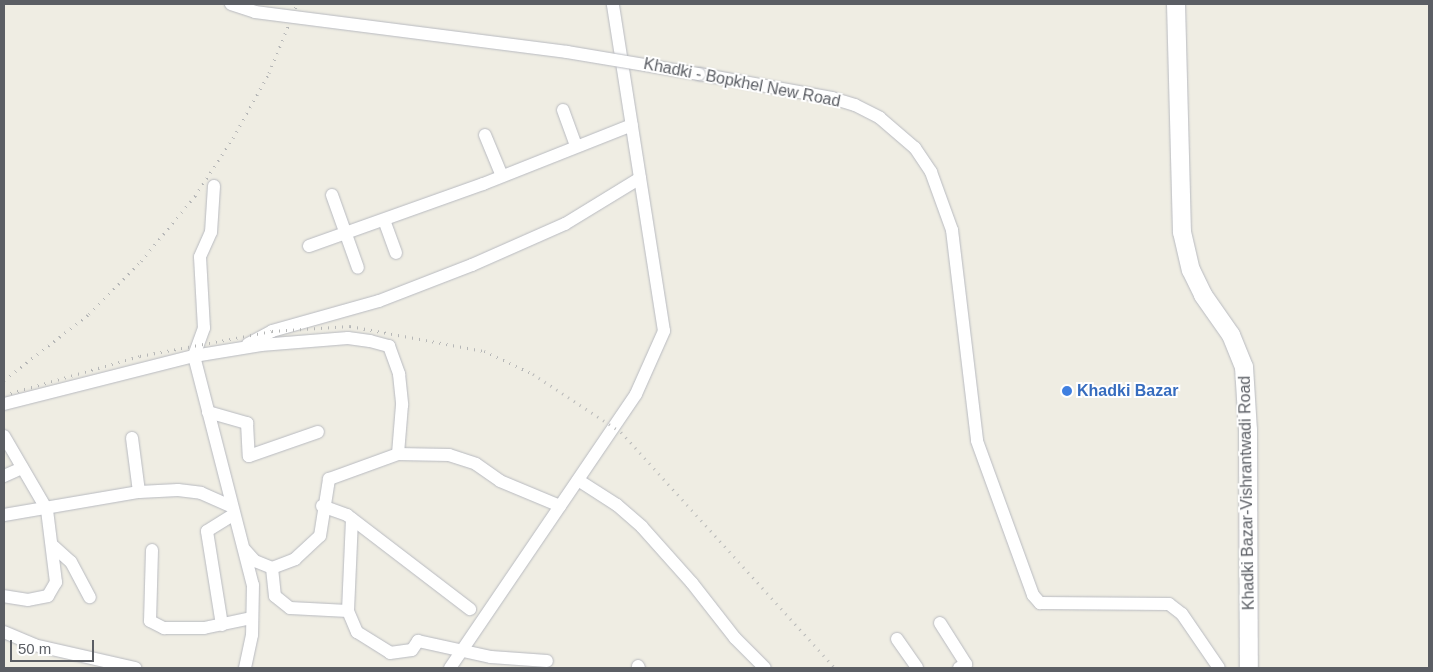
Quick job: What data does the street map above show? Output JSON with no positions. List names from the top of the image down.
{
  "streets": {
    "street": ["Khadki - Bopkhel New Road", "Khadki Bazar-Vishrantwadi Road"]
  },
  "places": ["Khadki Bazar"],
  "scale_bar": "50 m"
}
